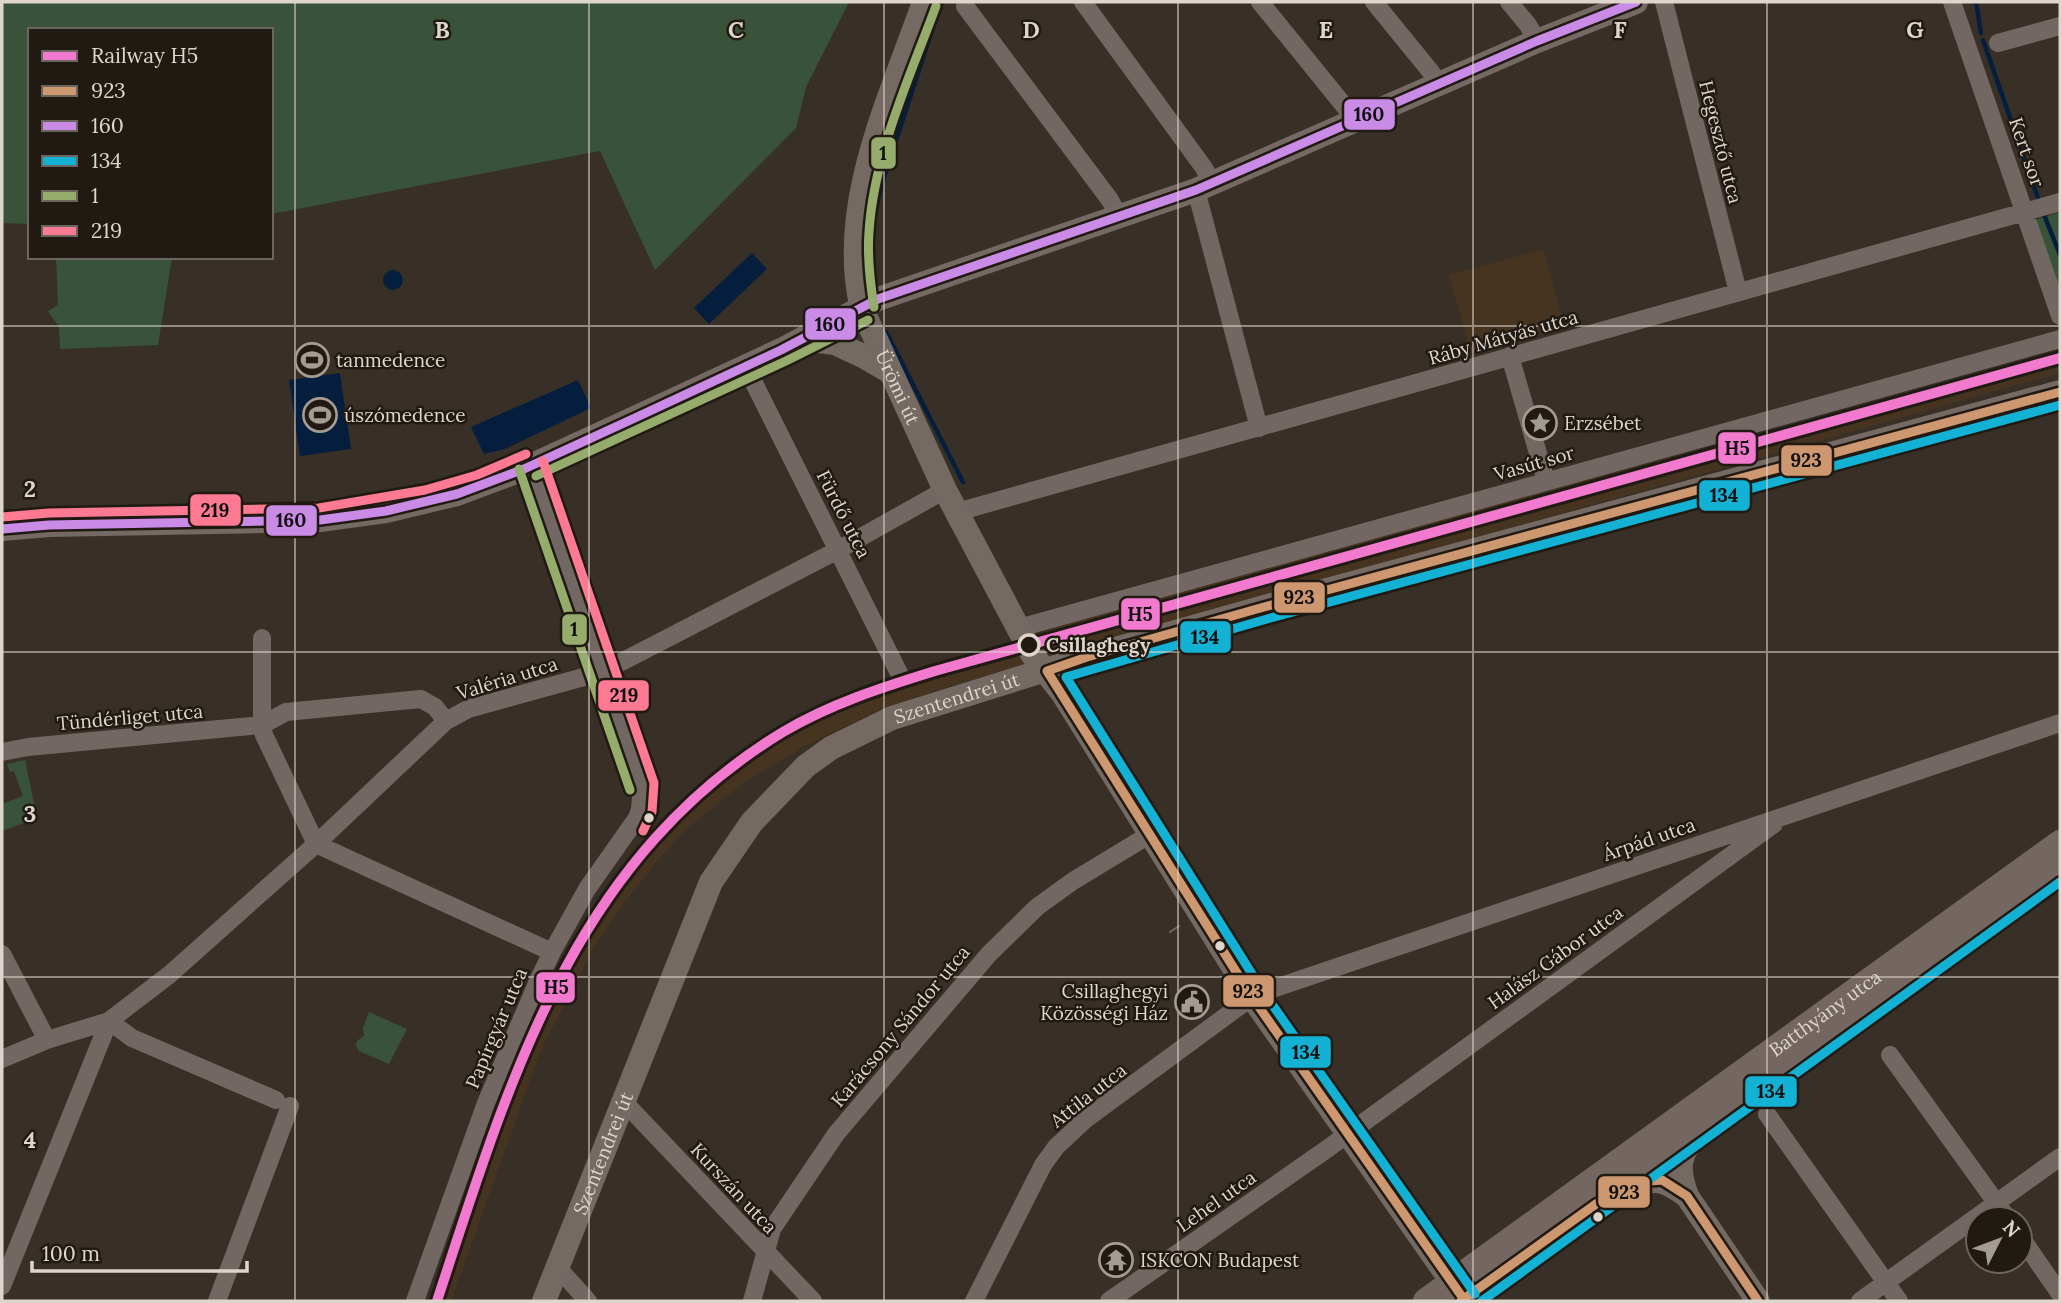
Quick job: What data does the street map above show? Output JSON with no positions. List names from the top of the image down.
{
  "streets": {
    "main road": ["Batthyány utca"],
    "street": [
      "Hegesztő utca",
      "Kert sor",
      "Ráby Mátyás utca",
      "Ürömi út",
      "Vasút sor",
      "Fürdő utca",
      "Valéria utca",
      "Szentendrei út",
      "Tündérliget utca",
      "Árpád utca",
      "Halász Gábor utca",
      "Karácsony Sándor utca",
      "Papírgyár utca",
      "Attila utca",
      "Kurszán utca",
      "Lehel utca"
    ]
  },
  "crossings": [
    ["Hegesztő utca", "Ráby Mátyás utca"],
    ["Kert sor", "Ráby Mátyás utca"],
    ["Ráby Mátyás utca", "Ürömi út"],
    ["Ürömi út", "Vasút sor"],
    ["Ürömi út", "Valéria utca"],
    ["Ürömi út", "Szentendrei út"],
    ["Ürömi út", "Árpád utca"],
    ["Ürömi út", "Halász Gábor utca"],
    ["Ürömi út", "Batthyány utca"],
    ["Ürömi út", "Karácsony Sándor utca"],
    ["Ürömi út", "Attila utca"],
    ["Ürömi út", "Lehel utca"],
    ["Fürdő utca", "Valéria utca"],
    ["Valéria utca", "Tündérliget utca"],
    ["Valéria utca", "Papírgyár utca"],
    ["Szentendrei út", "Kurszán utca"],
    ["Árpád utca", "Halász Gábor utca"],
    ["Árpád utca", "Attila utca"],
    ["Halász Gábor utca", "Lehel utca"],
    ["Karácsony Sándor utca", "Kurszán utca"]
  ],
  "places": {
    "sports": ["tanmedence", "úszómedence"],
    "place": ["Erzsébet"],
    "other": ["Csillaghegy"],
    "public building": ["Csillaghegyi Közösségi Ház"],
    "temple": ["ISKCON Budapest"]
  },
  "lines": [
    "transit line 160",
    "transit line 1",
    "rail line H5",
    "transit line 923",
    "transit line 134",
    "transit line 219"
  ],
  "legend": [
    "Railway H5",
    "923",
    "160",
    "134",
    "1",
    "219"
  ],
  "scale_bar": "100 m",
  "north": "top right",
  "grid": {
    "columns": [
      "B",
      "C",
      "D",
      "E",
      "F",
      "G"
    ],
    "rows": ["2", "3", "4"]
  }
}
